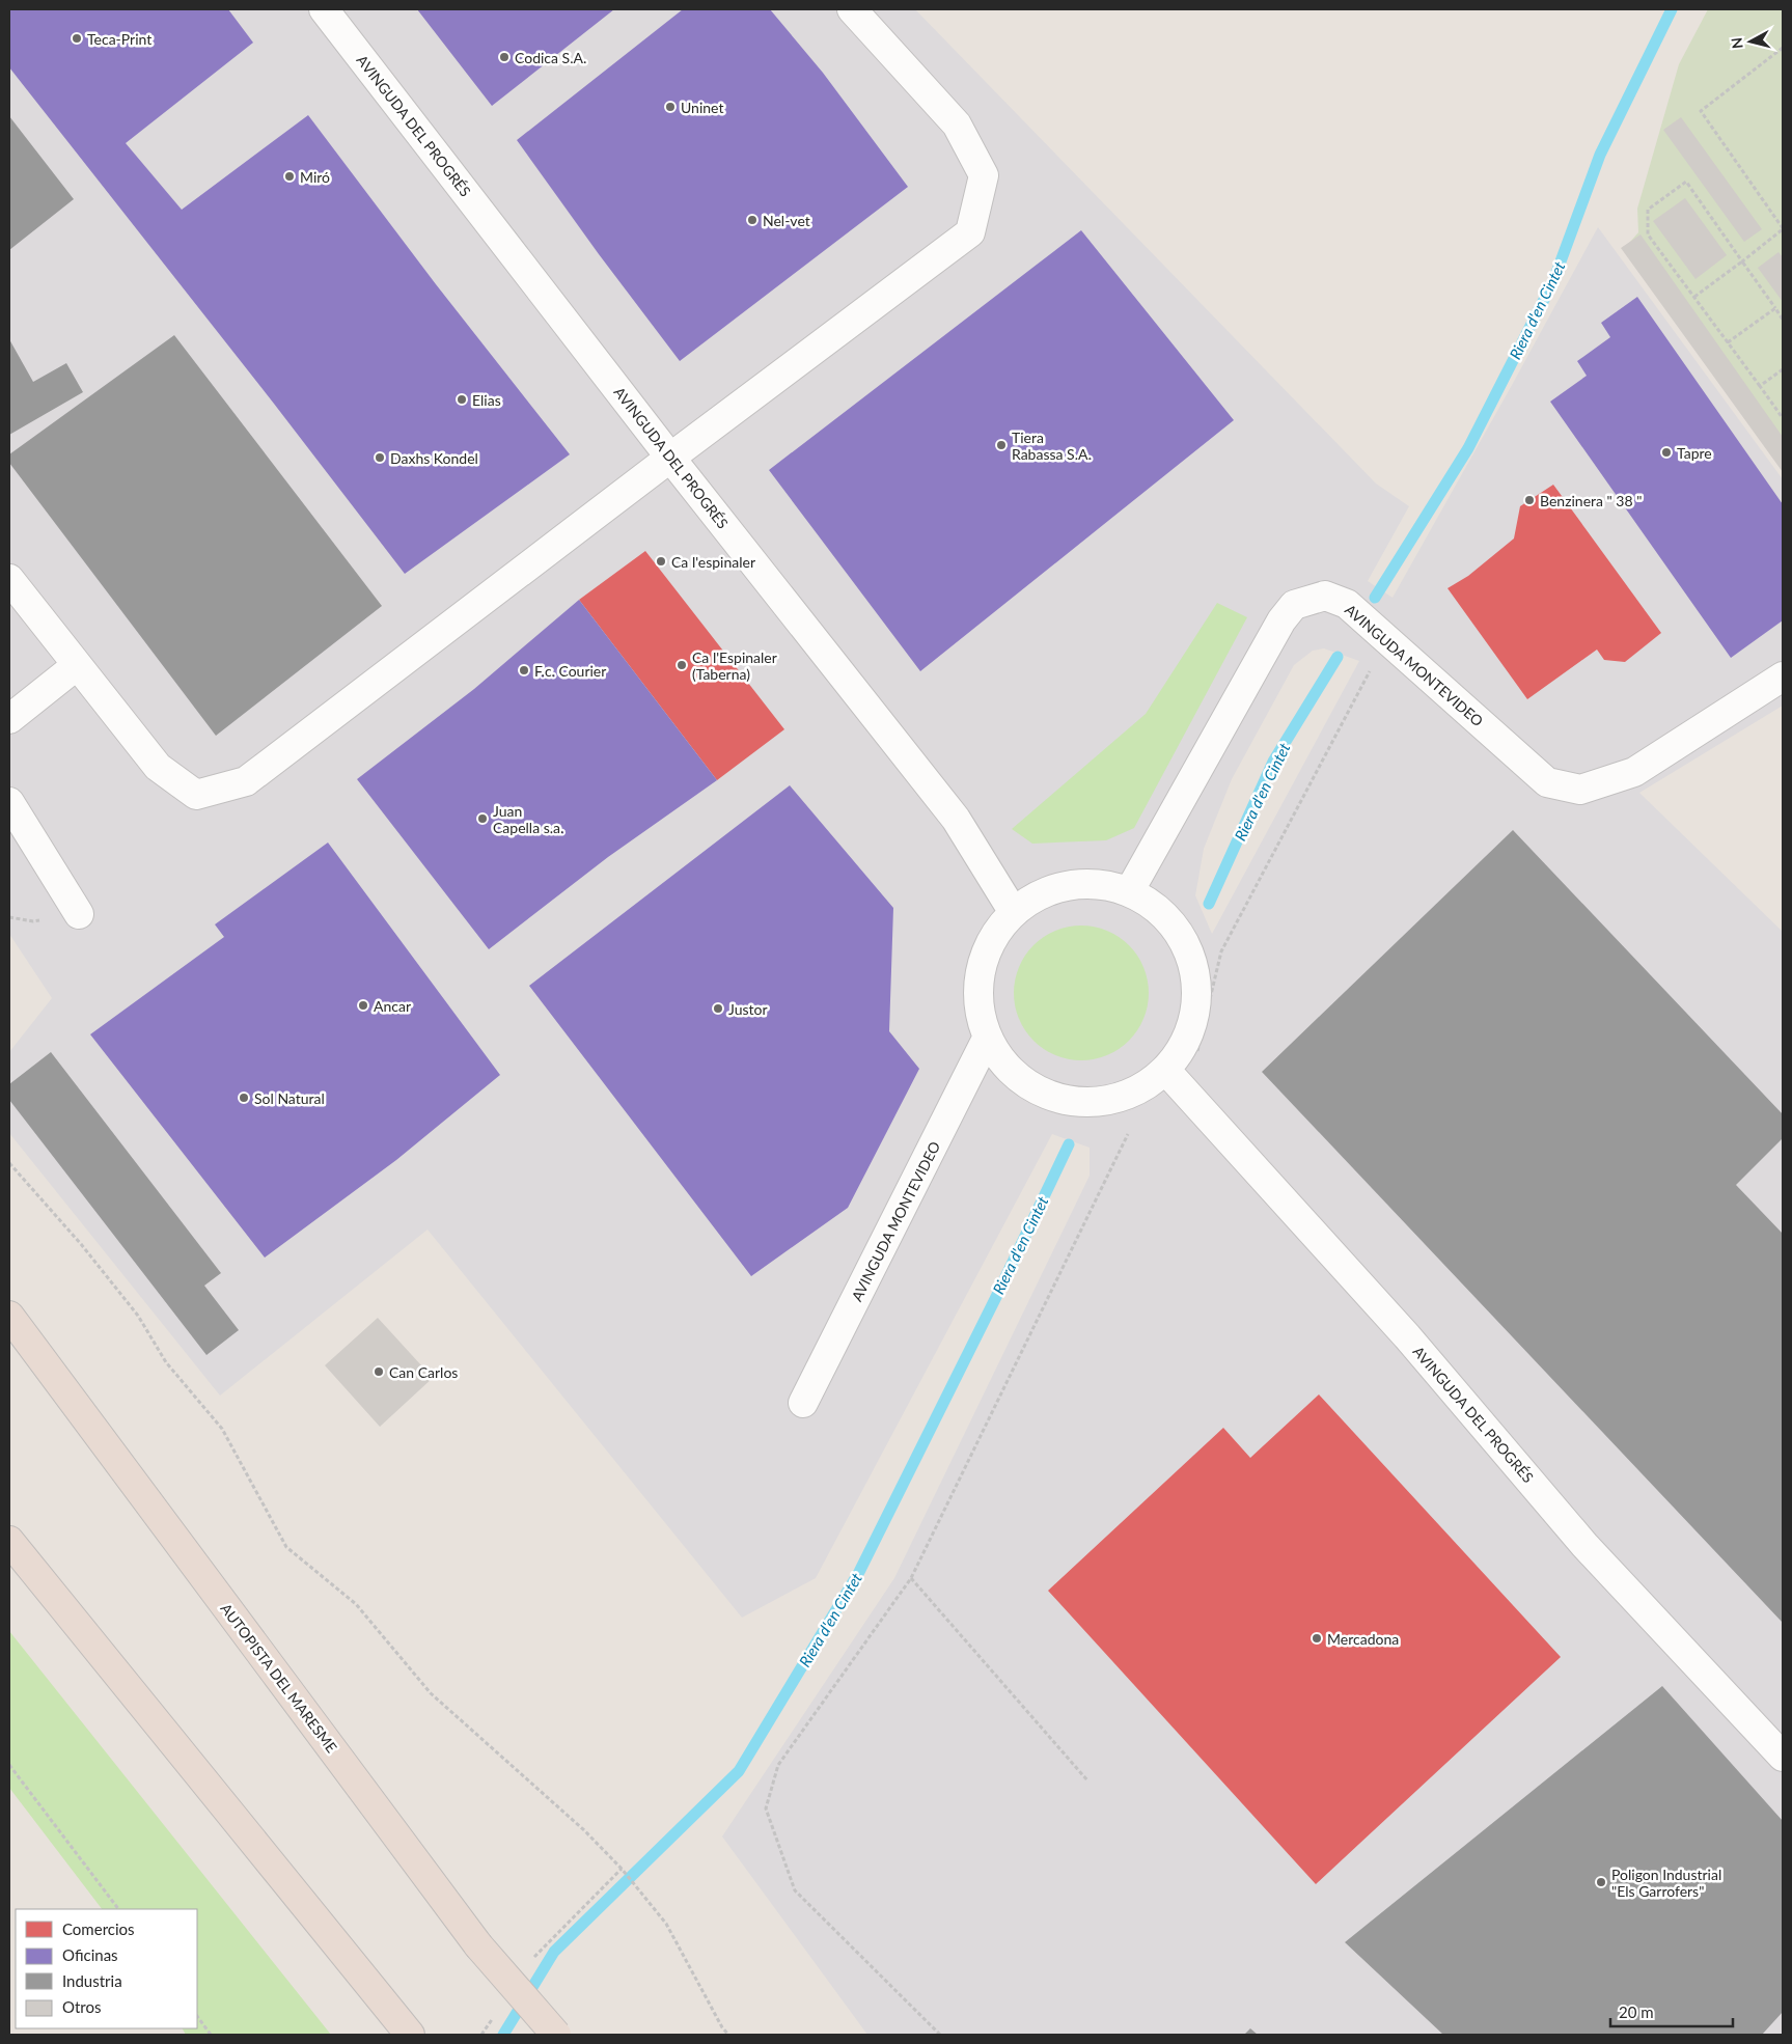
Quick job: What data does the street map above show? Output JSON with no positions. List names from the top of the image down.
{
  "streets": {
    "highway": ["AUTOPISTA DEL MARESME"],
    "street": ["AVINGUDA DEL PROGRÉS", "AVINGUDA MONTEVIDEO"]
  },
  "water": ["Riera d'en Cintet"],
  "places": [
    "Teca-Print",
    "Codica S.A.",
    "Uninet",
    "Miró",
    "Nel-vet",
    "Elias",
    "Tiera Rabassa S.A.",
    "Tapre",
    "Daxhs Kondel",
    "Benzinera \" 38 \"",
    "Ca l'espinaler",
    "Ca l'Espinaler (Taberna)",
    "F.c. Courier",
    "Juan Capella s.a.",
    "Ancar",
    "Justor",
    "Sol Natural",
    "Can Carlos",
    "Mercadona",
    "Poligon Industrial \"Els Garrofers\""
  ],
  "legend": [
    "Comercios",
    "Oficinas",
    "Industria",
    "Otros"
  ],
  "scale_bar": "20 m",
  "north": "left"
}
